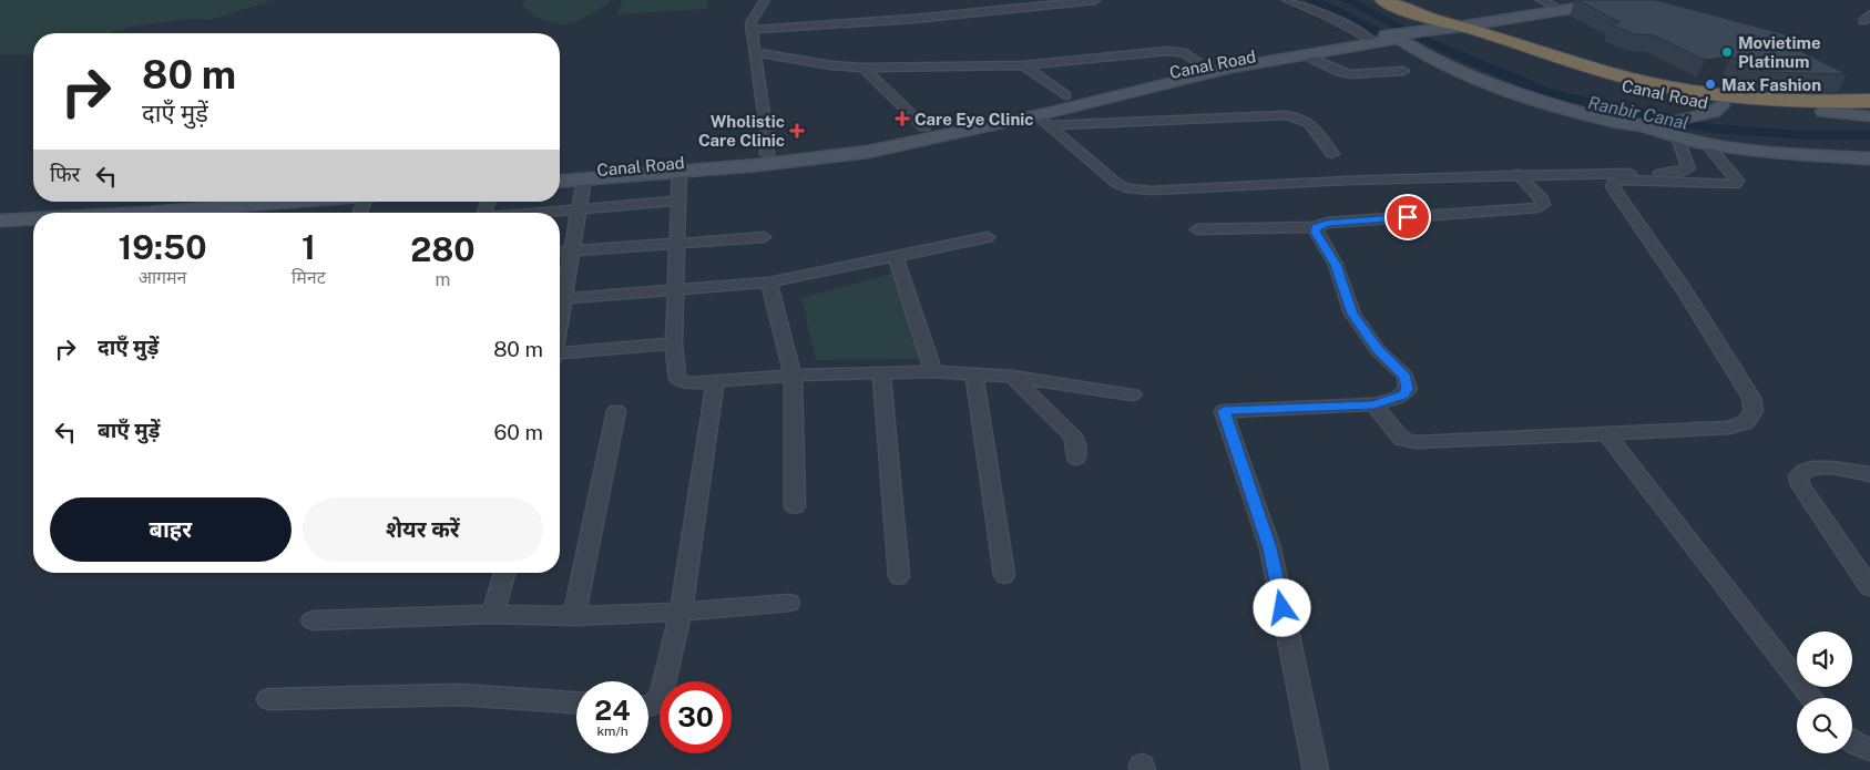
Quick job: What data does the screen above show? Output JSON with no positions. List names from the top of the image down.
{
  "streets": {
    "highway": ["Canal Road"]
  },
  "water": ["Ranbir Canal"],
  "places": {
    "other": ["Movietime Platinum", "Max Fashion"],
    "health": ["Care Eye Clinic", "Wholistic Care Clinic"]
  },
  "page": {
    "turn": ["80 m", "दाएँ मुड़ें"],
    "then": "फिर",
    "eta": [
      "19:50",
      "आगमन",
      "1",
      "मिनट",
      "280",
      "m"
    ],
    "list": [
      {
        "name": "दाएँ मुड़ें",
        "value": "80 m"
      },
      {
        "name": "बाएँ मुड़ें",
        "value": "60 m"
      }
    ],
    "buttons": ["बाहर", "शेयर करें"],
    "speed": "24 km/h",
    "limit": "30"
  }
}
